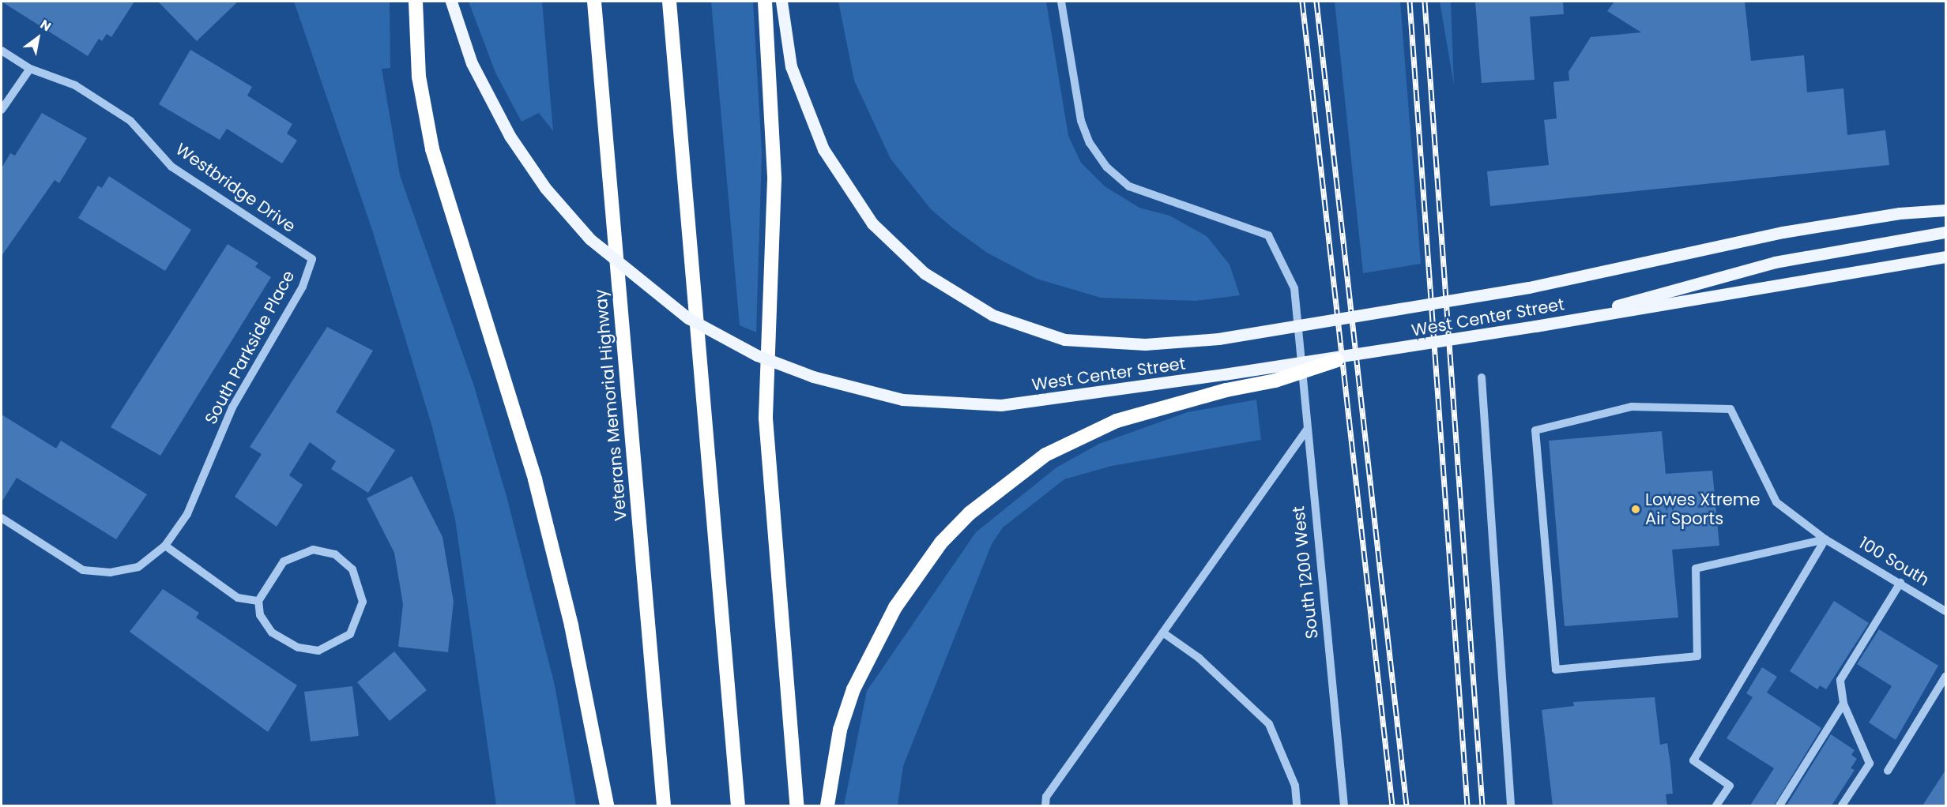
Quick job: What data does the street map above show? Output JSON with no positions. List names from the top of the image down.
{
  "streets": {
    "highway": ["Veterans Memorial Highway"],
    "main road": ["West Center Street"],
    "street": [
      "Westbridge Drive",
      "South Parkside Place",
      "100 South",
      "South 1200 West"
    ]
  },
  "crossings": [
    ["Westbridge Drive", "South Parkside Place"]
  ],
  "places": ["Lowes Xtreme Air Sports"],
  "north": "top right"
}
